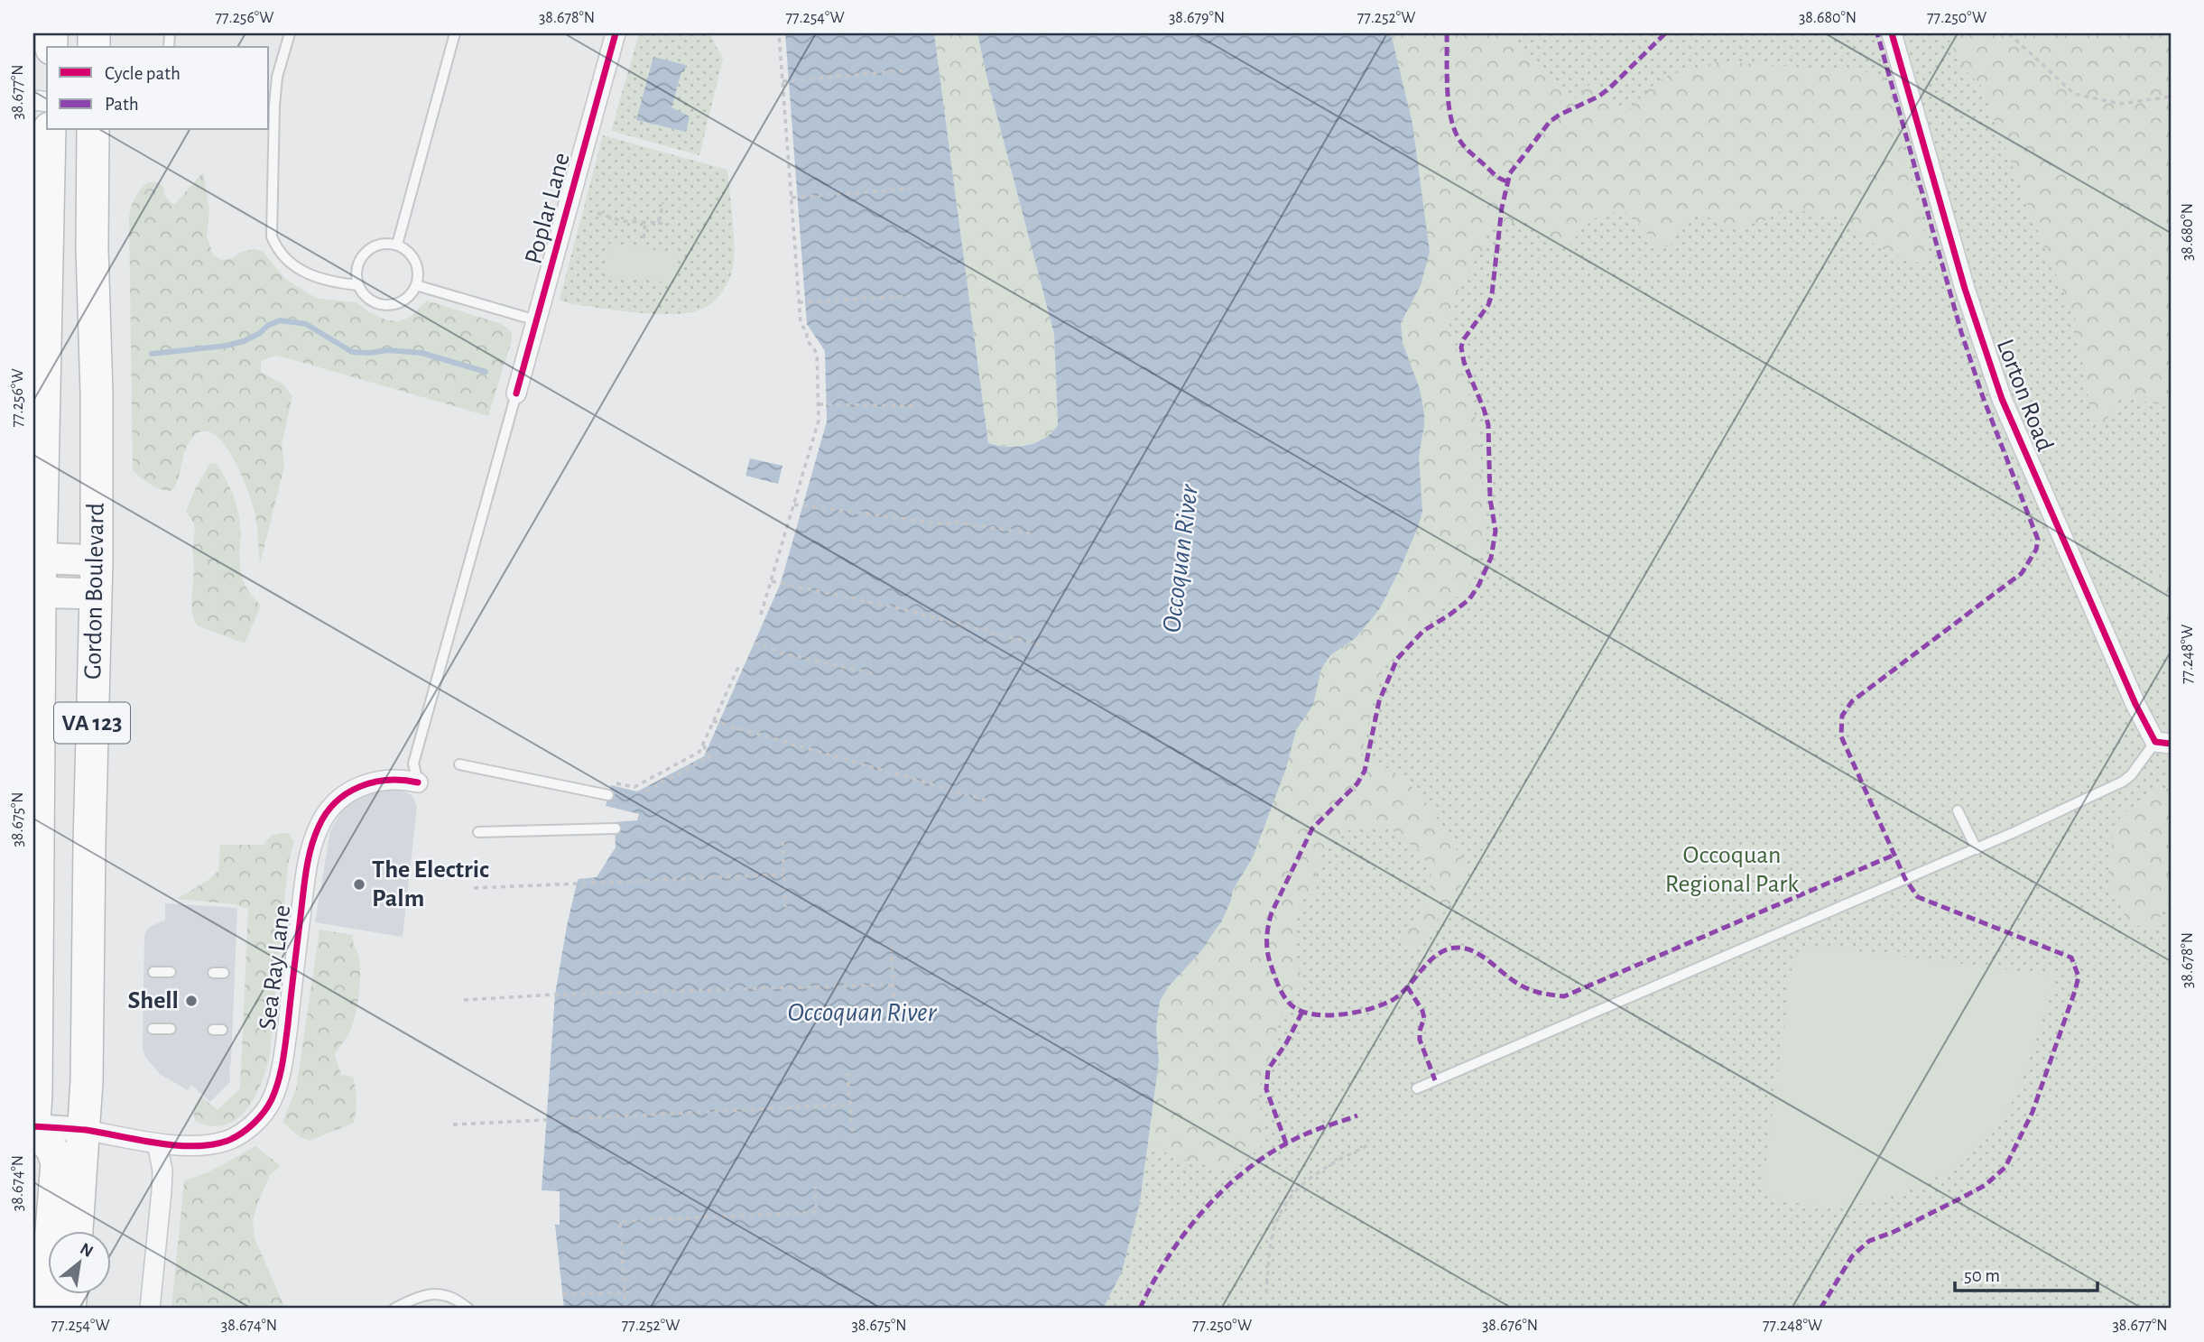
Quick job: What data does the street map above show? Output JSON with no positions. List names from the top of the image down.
{
  "streets": {
    "highway": ["Gordon Boulevard", "VA 123"],
    "street": ["Poplar Lane", "Lorton Road", "Sea Ray Lane"]
  },
  "crossings": [
    ["Gordon Boulevard", "Sea Ray Lane"]
  ],
  "water": ["Occoquan River"],
  "parks": ["Occoquan Regional Park"],
  "places": ["The Electric Palm", "Shell"],
  "legend": ["Cycle path", "Path"],
  "scale_bar": "50 m",
  "north": "top right",
  "coordinates": [
    "77.256°W",
    "38.678°N",
    "77.254°W",
    "38.679°N",
    "77.252°W",
    "38.680°N",
    "77.250°W",
    "38.677°N",
    "77.248°W",
    "38.675°N",
    "38.674°N",
    "38.676°N"
  ]
}
